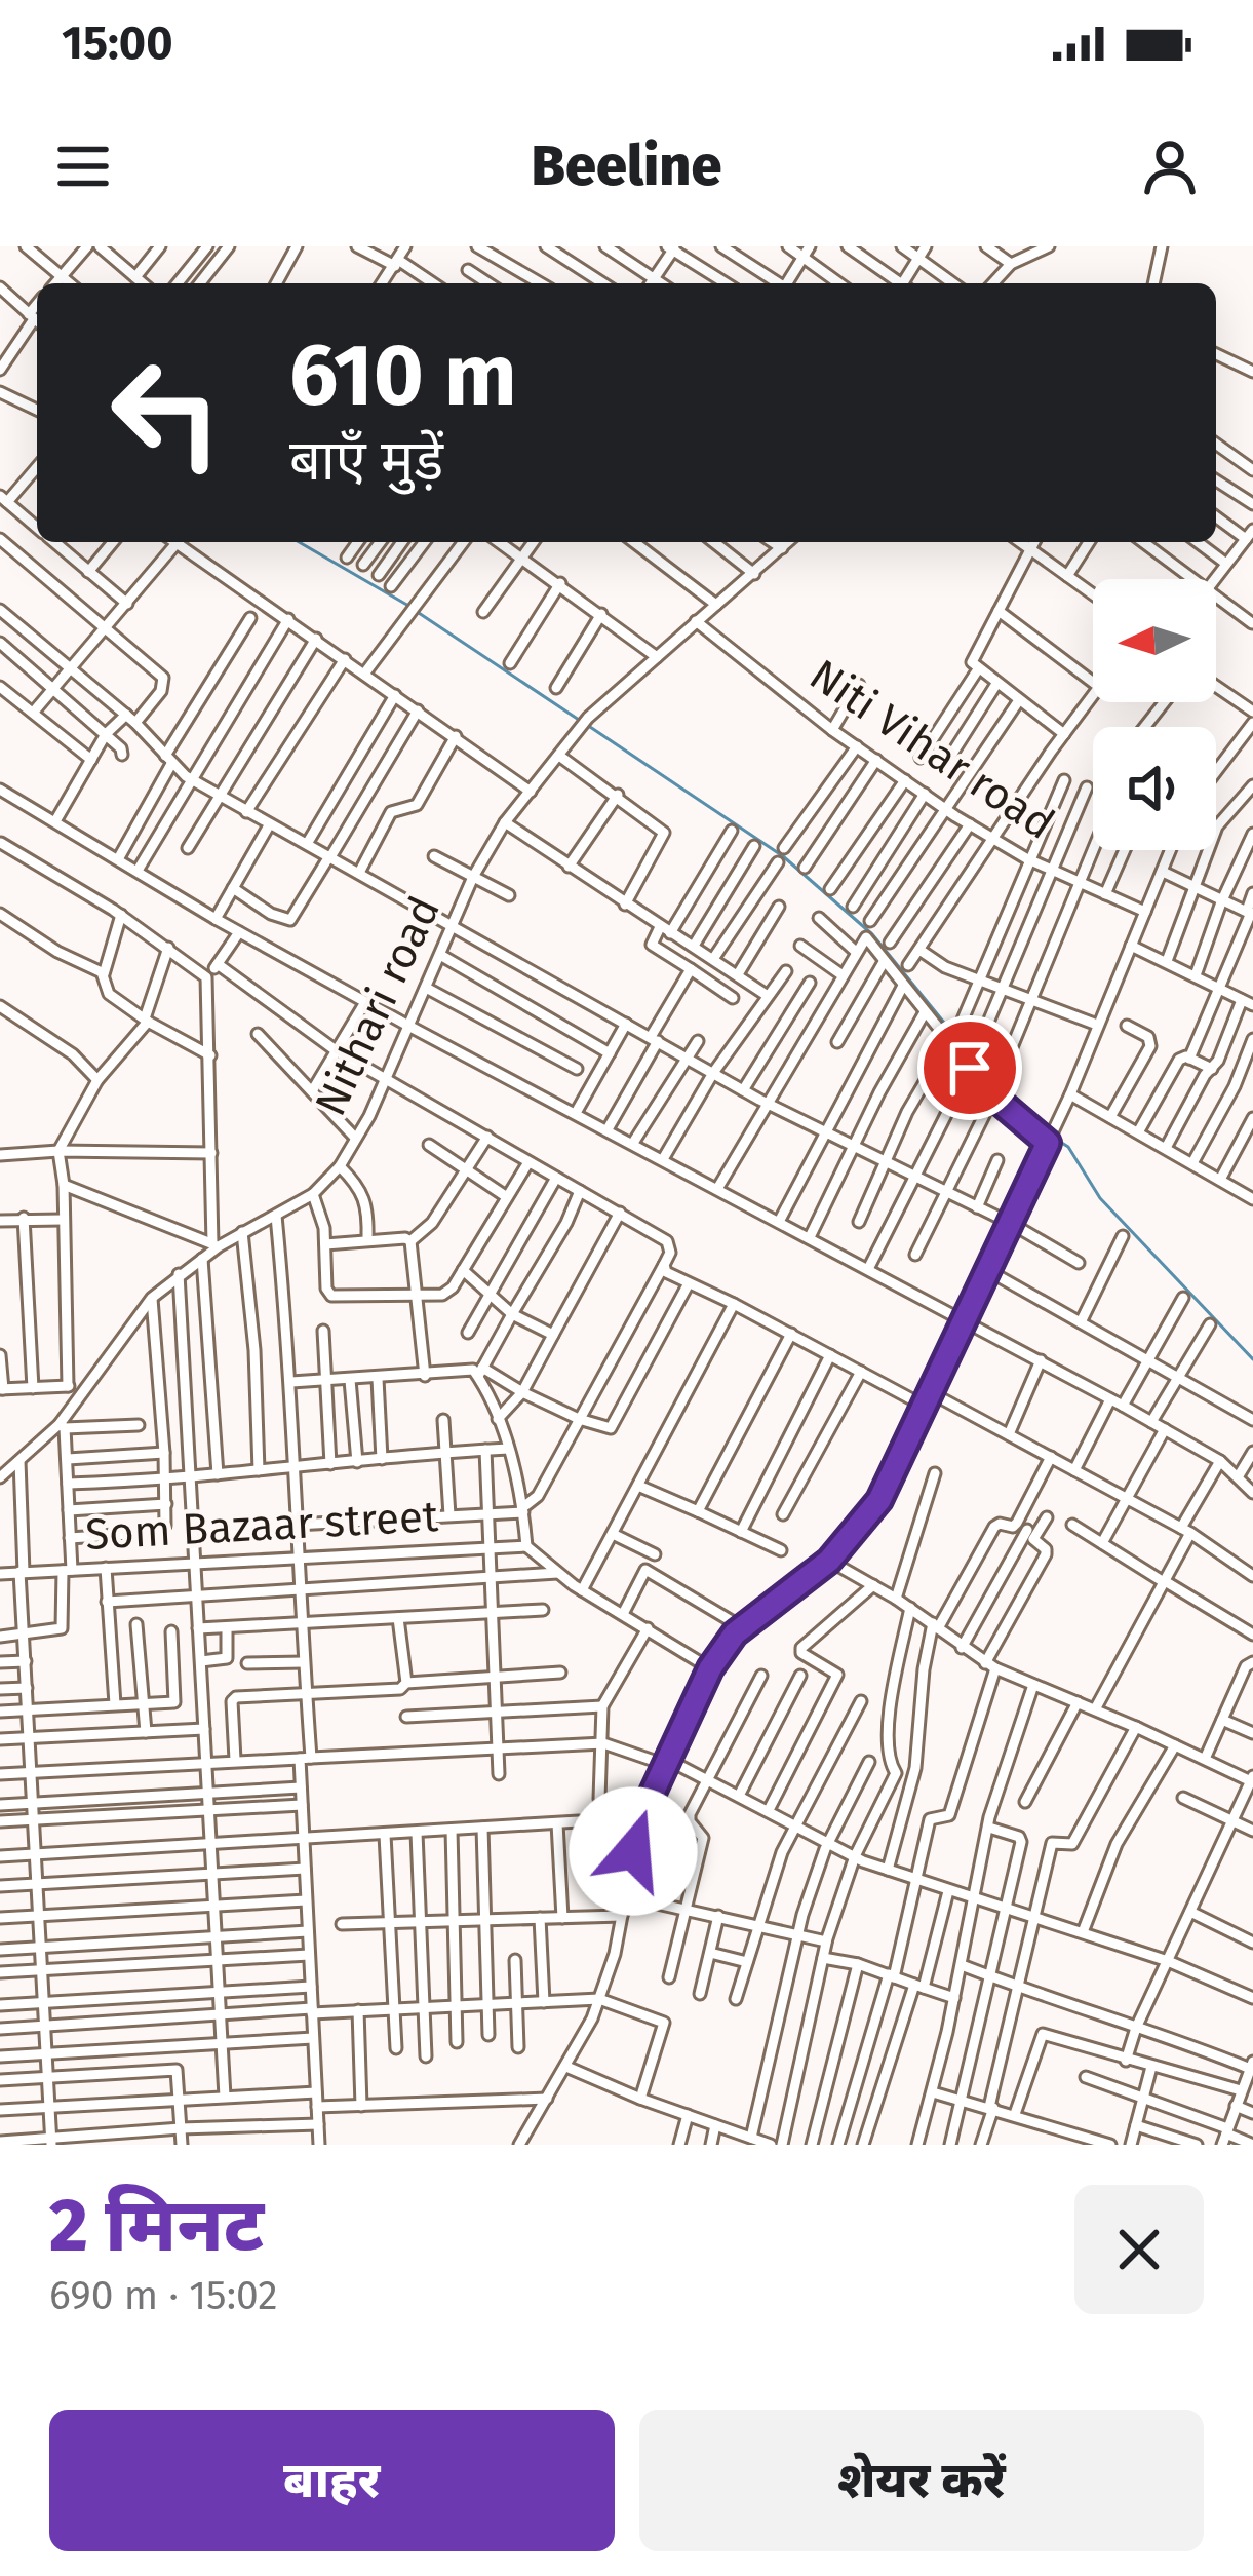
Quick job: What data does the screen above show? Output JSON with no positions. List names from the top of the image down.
{
  "streets": {
    "street": ["Niti Vihar road", "Nithari road", "Som Bazaar street"]
  },
  "crossings": [
    ["Niti Vihar road", "Nithari road"]
  ],
  "north": "left",
  "page": {
    "status": "15:00",
    "header": "Beeline",
    "turn": ["610 m", "बाएँ मुड़ें"],
    "heading": ["2 मिनट", "690 m · 15:02"],
    "buttons": ["बाहर", "शेयर करें"]
  }
}
